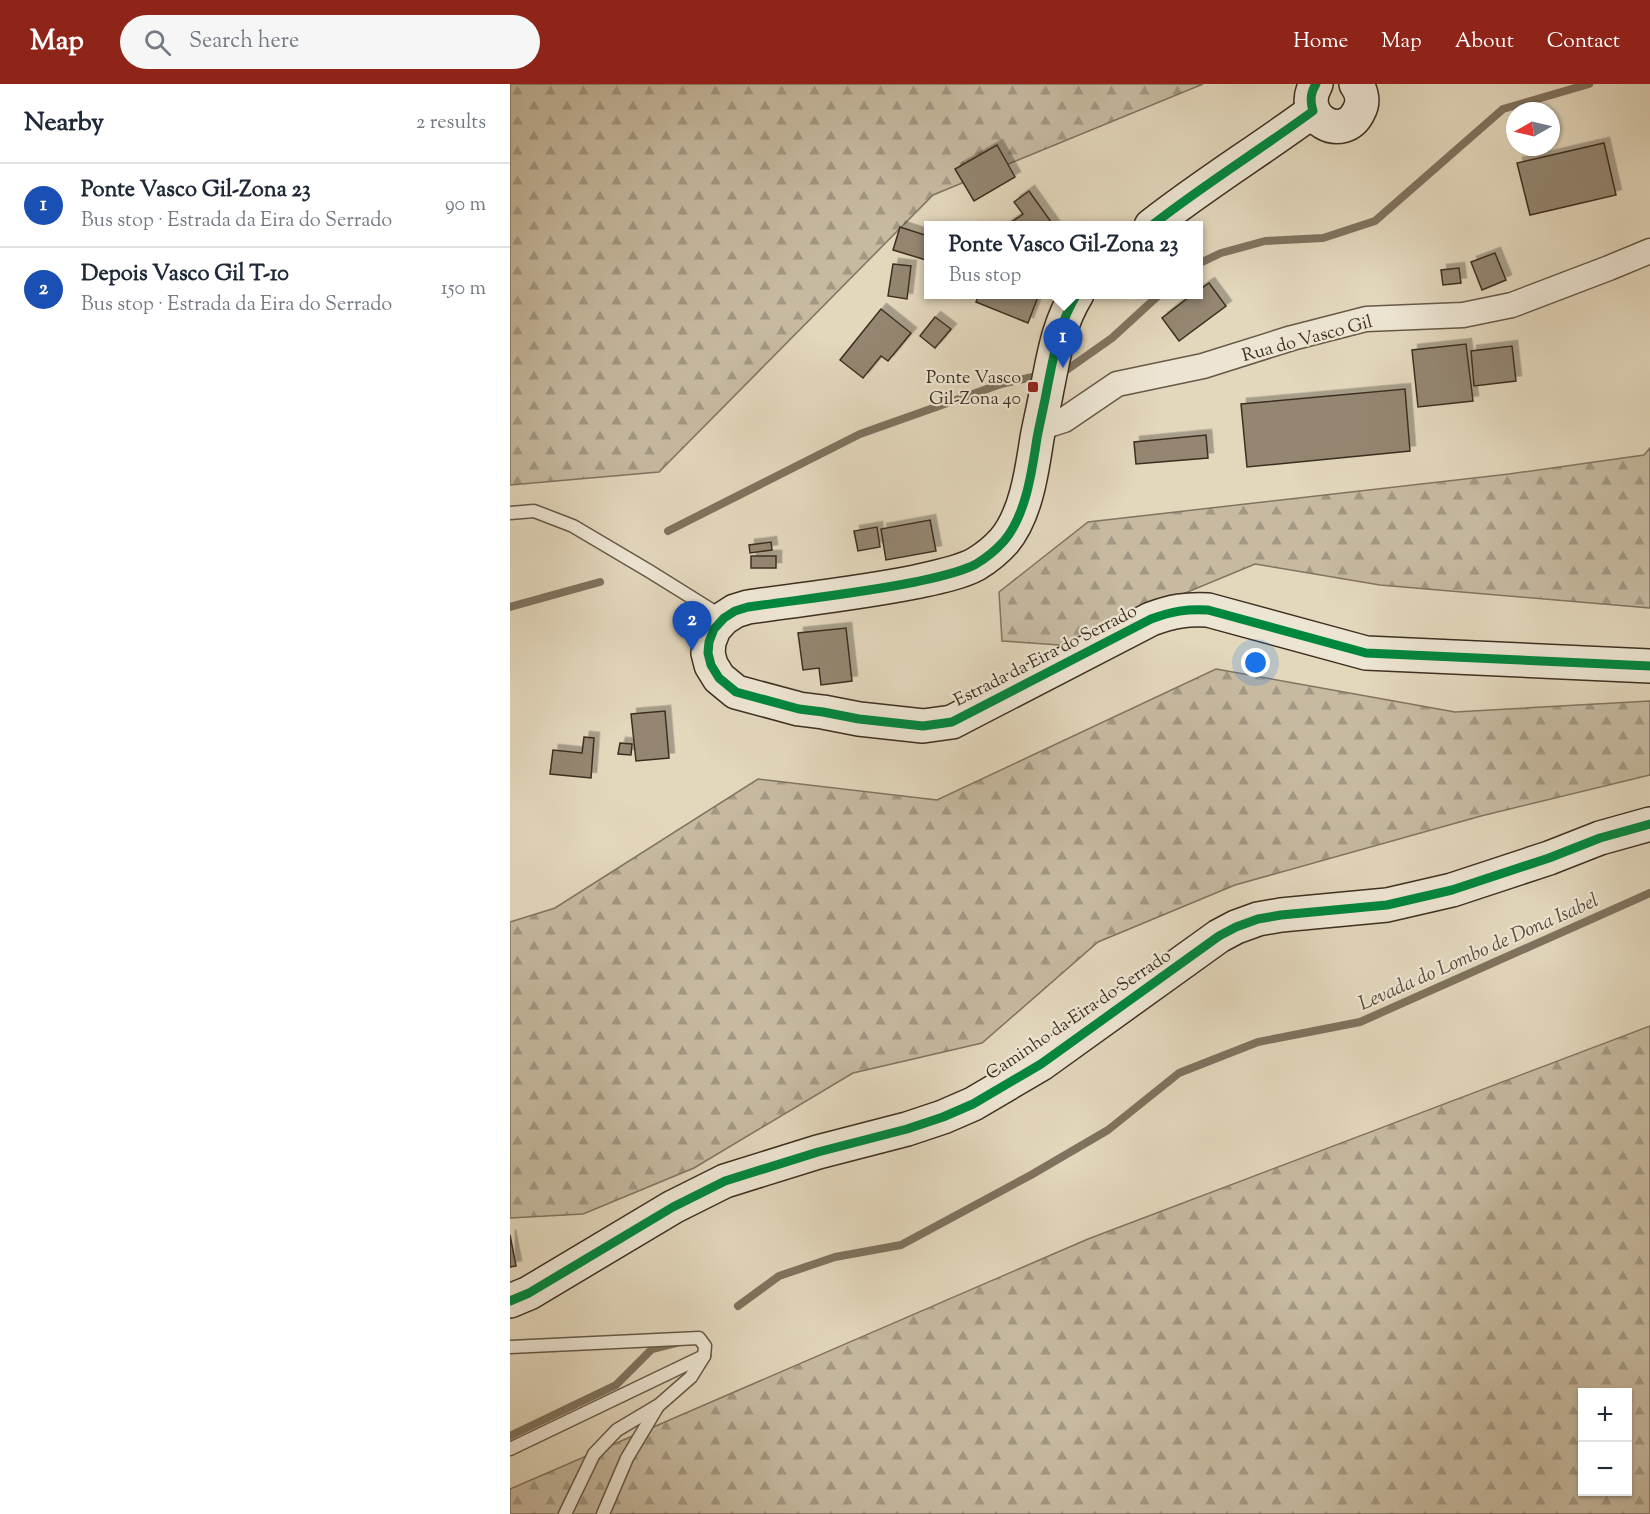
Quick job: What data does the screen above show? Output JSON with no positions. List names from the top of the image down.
{
  "streets": {
    "main road": ["Estrada da Eira do Serrado", "Caminho da Eira do Serrado"],
    "street": ["Rua do Vasco Gil"]
  },
  "water": ["Levada do Lombo de Dona Isabel"],
  "places": {
    "transit": ["Ponte Vasco Gil-Zona 40"]
  },
  "north": "left",
  "page": {
    "header": "Map",
    "search": "Search here",
    "nav": [
      "Home",
      "Map",
      "About",
      "Contact"
    ],
    "heading": ["Nearby", "2 results"],
    "list": [
      {
        "mark": "1",
        "name": "Ponte Vasco Gil-Zona 23",
        "note": "Bus stop · Estrada da Eira do Serrado",
        "value": "90 m"
      },
      {
        "mark": "2",
        "name": "Depois Vasco Gil T-10",
        "note": "Bus stop · Estrada da Eira do Serrado",
        "value": "150 m"
      }
    ],
    "popup": ["Ponte Vasco Gil-Zona 23", "Bus stop"],
    "pins": ["1", "2"],
    "map_buttons": ["+", "−"]
  }
}
